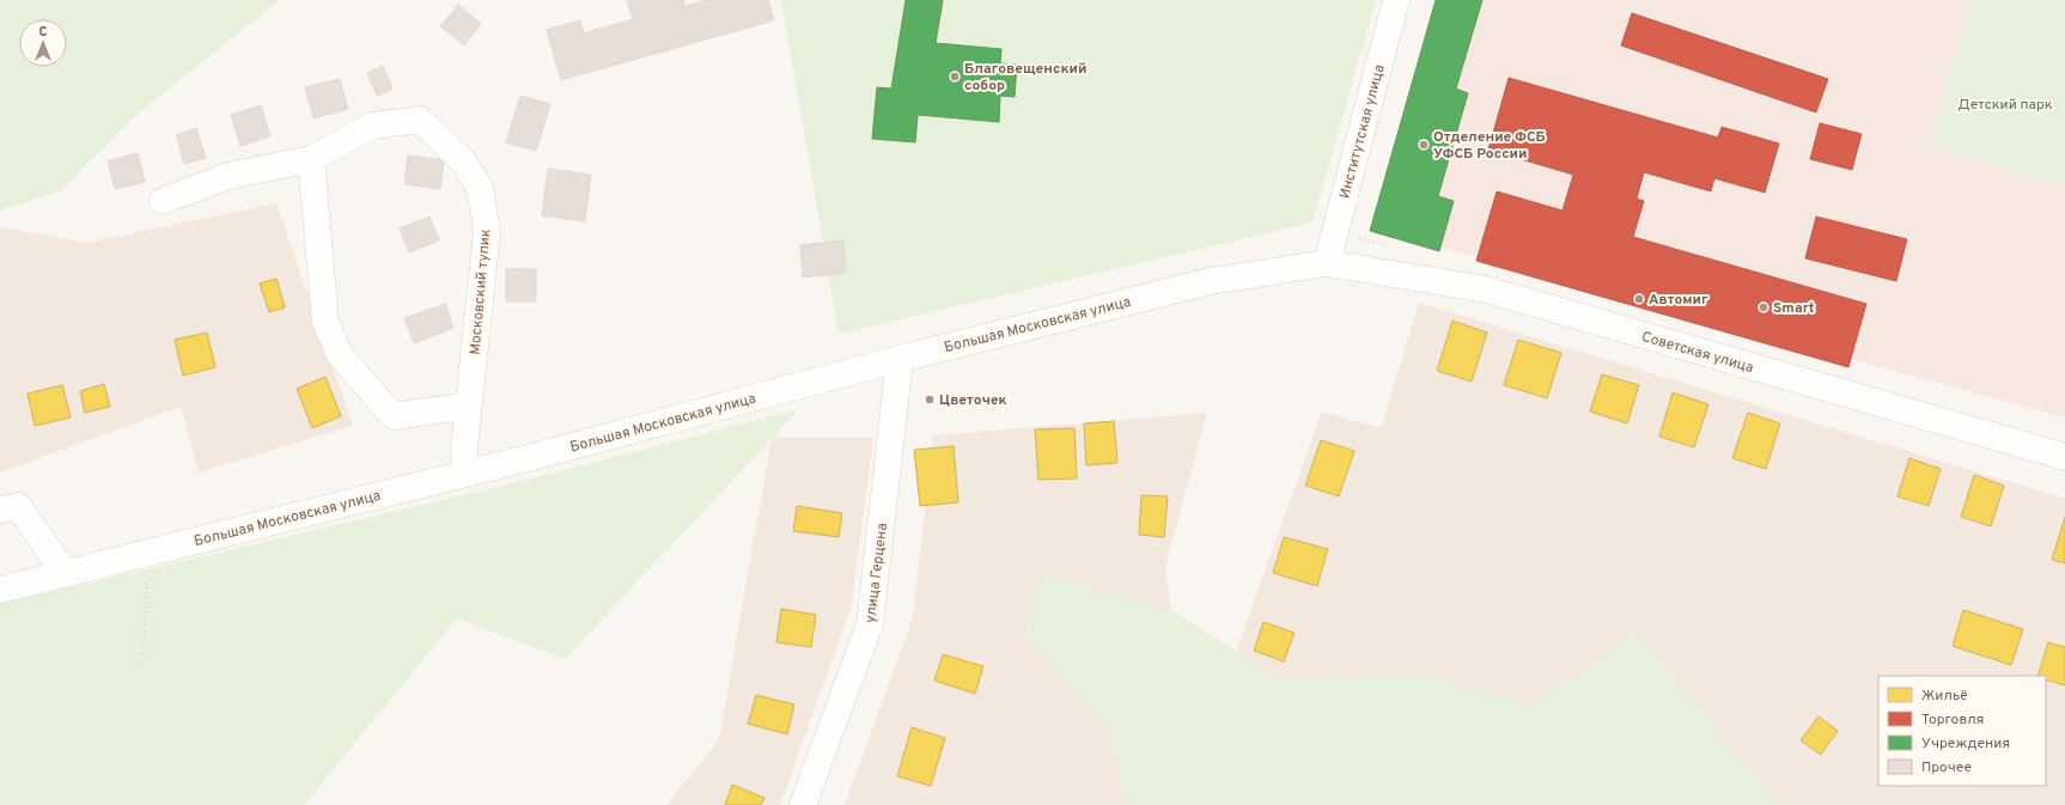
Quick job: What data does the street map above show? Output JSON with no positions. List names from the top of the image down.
{
  "streets": {
    "main road": [
      "Институтская улица",
      "Московский тупик",
      "Большая Московская улица",
      "Советская улица",
      "улица Герцена"
    ]
  },
  "crossings": [
    ["Институтская улица", "Большая Московская улица"],
    ["Институтская улица", "Советская улица"],
    ["Московский тупик", "Большая Московская улица"],
    ["Большая Московская улица", "Советская улица"],
    ["Большая Московская улица", "улица Герцена"]
  ],
  "parks": ["Детский парк"],
  "places": [
    "Благовещенский собор",
    "Отделение ФСБ УФСБ России",
    "Автомиг",
    "Smart",
    "Цветочек"
  ],
  "legend": [
    "Жильё",
    "Торговля",
    "Учреждения",
    "Прочее"
  ],
  "north": "top"
}
